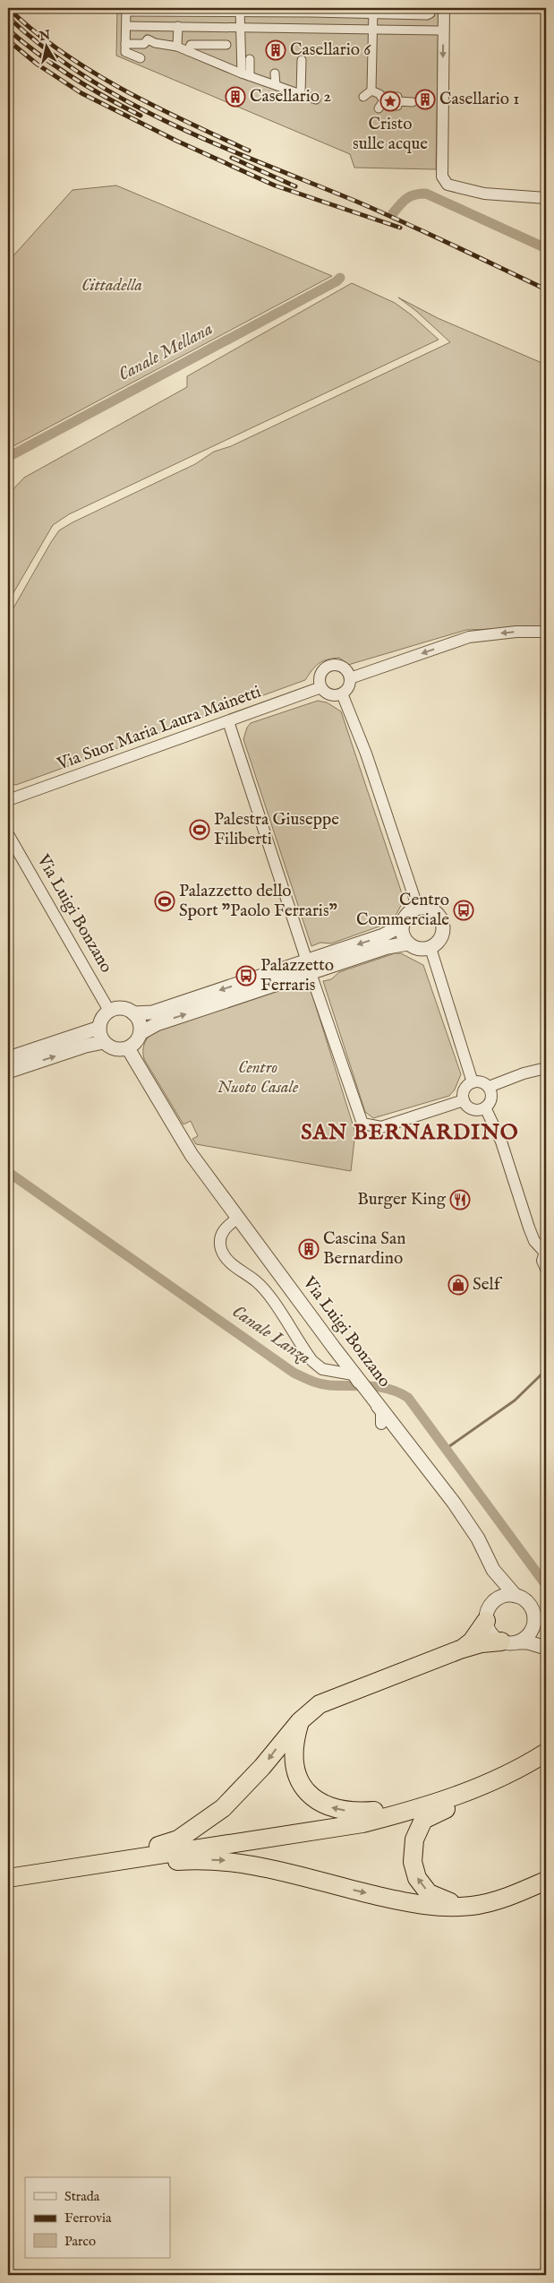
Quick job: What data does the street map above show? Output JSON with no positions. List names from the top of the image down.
{
  "streets": {
    "street": ["Via Suor Maria Laura Mainetti", "Via Luigi Bonzano"]
  },
  "districts": ["SAN BERNARDINO"],
  "water": ["Canale Mellana", "Canale Lanza"],
  "parks": ["Cittadella", "Centro Nuoto Casale"],
  "places": {
    "building": [
      "Casellario 6",
      "Casellario 2",
      "Casellario 1",
      "Cascina San Bernardino"
    ],
    "place": ["Cristo sulle acque"],
    "sports": ["Palestra Giuseppe Filiberti", "Palazzetto dello Sport \"Paolo Ferraris\""],
    "bus stop": ["Centro Commerciale", "Palazzetto Ferraris"],
    "restaurant": ["Burger King"],
    "shop": ["Self"]
  },
  "legend": ["Strada", "Ferrovia", "Parco"],
  "north": "top"
}
